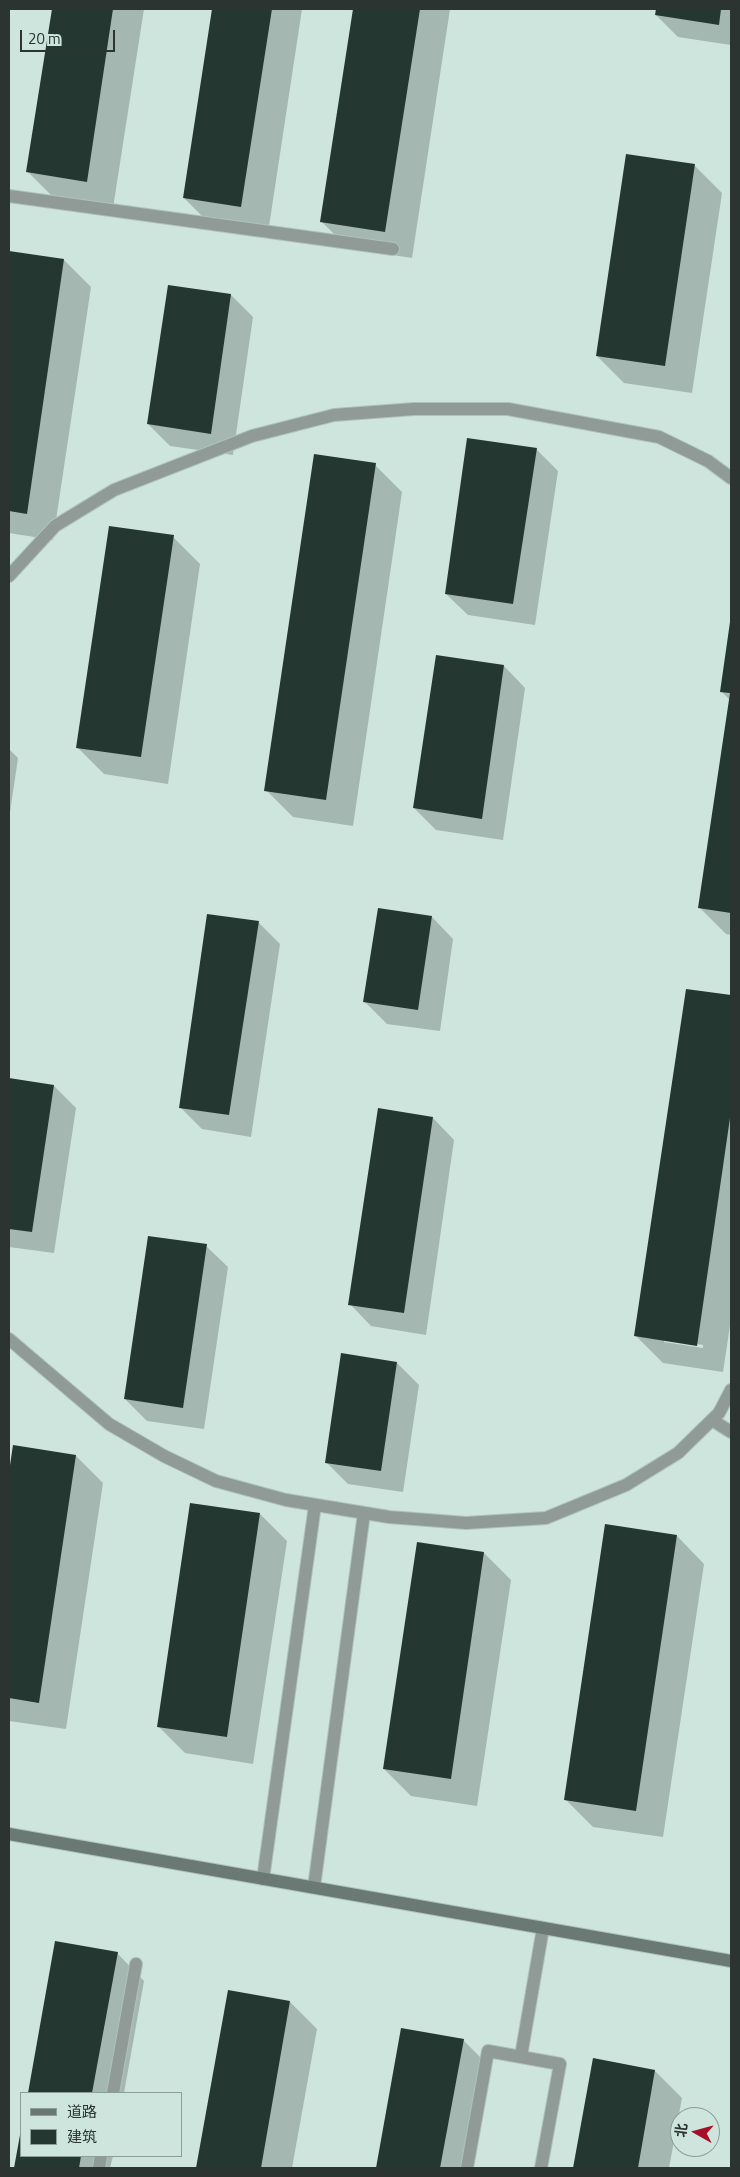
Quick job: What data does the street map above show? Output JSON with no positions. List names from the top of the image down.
{
  "legend": ["道路", "建筑"],
  "scale_bar": "20 m",
  "north": "left"
}
